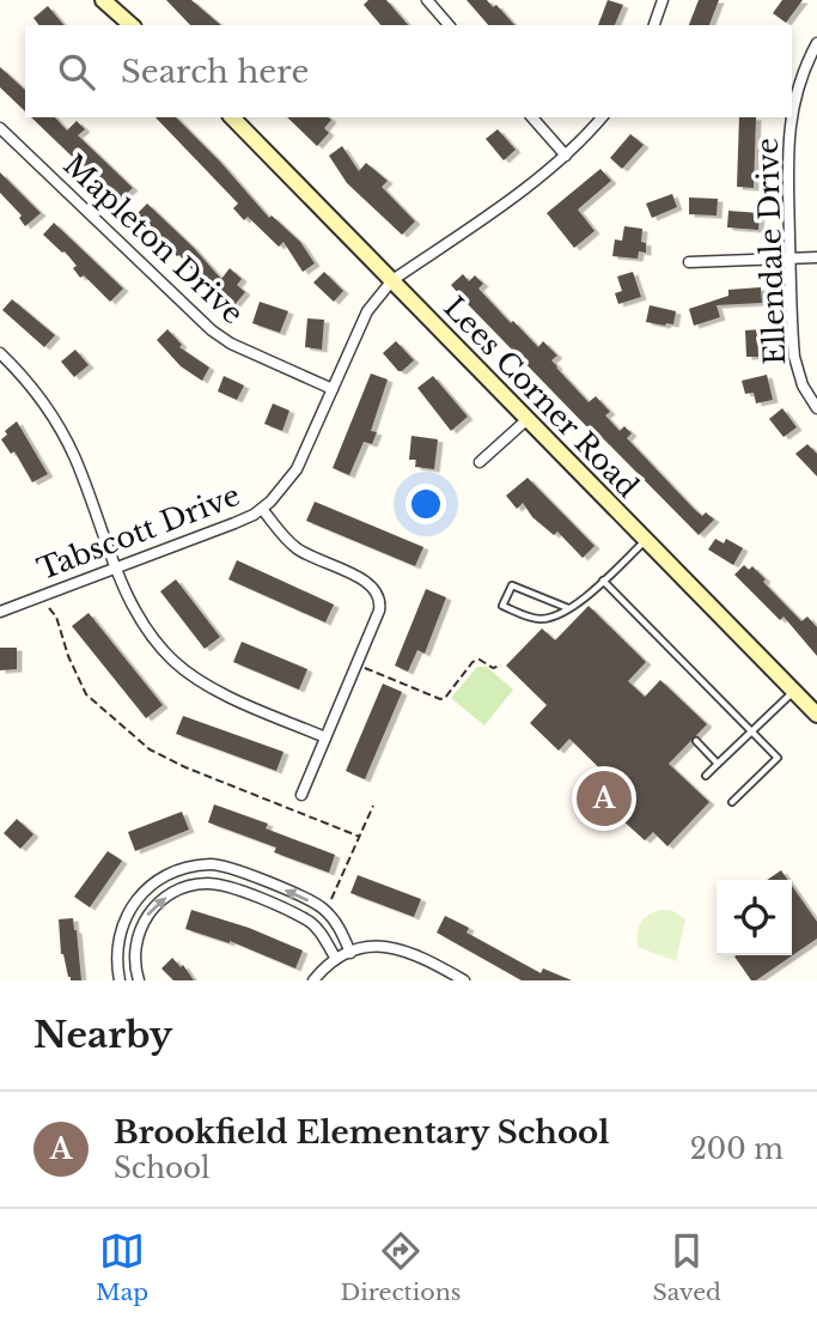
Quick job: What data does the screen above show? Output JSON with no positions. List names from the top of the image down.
{
  "streets": {
    "street": [
      "Mapleton Drive",
      "Ellendale Drive",
      "Lees Corner Road",
      "Tabscott Drive"
    ]
  },
  "crossings": [
    ["Mapleton Drive", "Tabscott Drive"],
    ["Lees Corner Road", "Tabscott Drive"]
  ],
  "page": {
    "search": "Search here",
    "pins": "A",
    "heading": "Nearby",
    "list": [
      {
        "mark": "A",
        "name": "Brookfield Elementary School",
        "note": "School",
        "value": "200 m"
      }
    ],
    "nav": ["Map", "Directions", "Saved"]
  }
}
